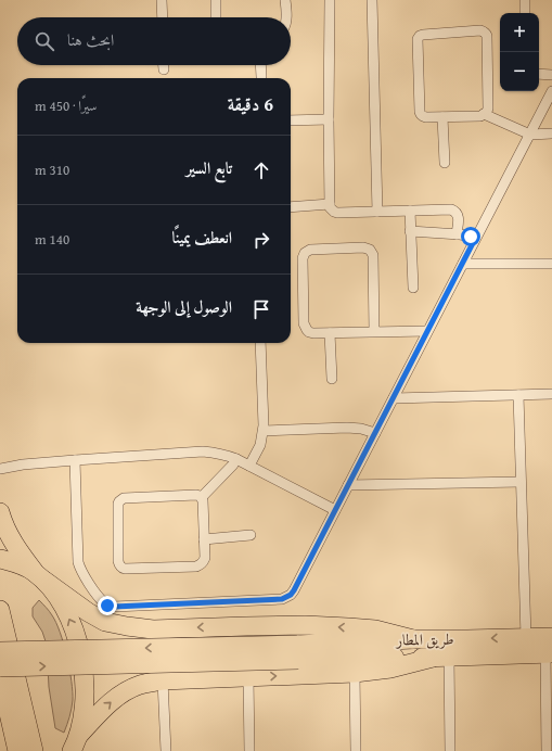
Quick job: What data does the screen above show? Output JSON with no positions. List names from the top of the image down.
{
  "streets": {
    "highway": ["طريق المطار"]
  },
  "page": {
    "map_buttons": ["+", "−"],
    "search": "ابحث هنا",
    "heading": ["6 دقيقة", "سيرًا · 450 m"],
    "list": [
      ["تابع السير", "310 m"],
      ["انعطف يمينًا", "140 m"],
      "الوصول إلى الوجهة"
    ]
  }
}
